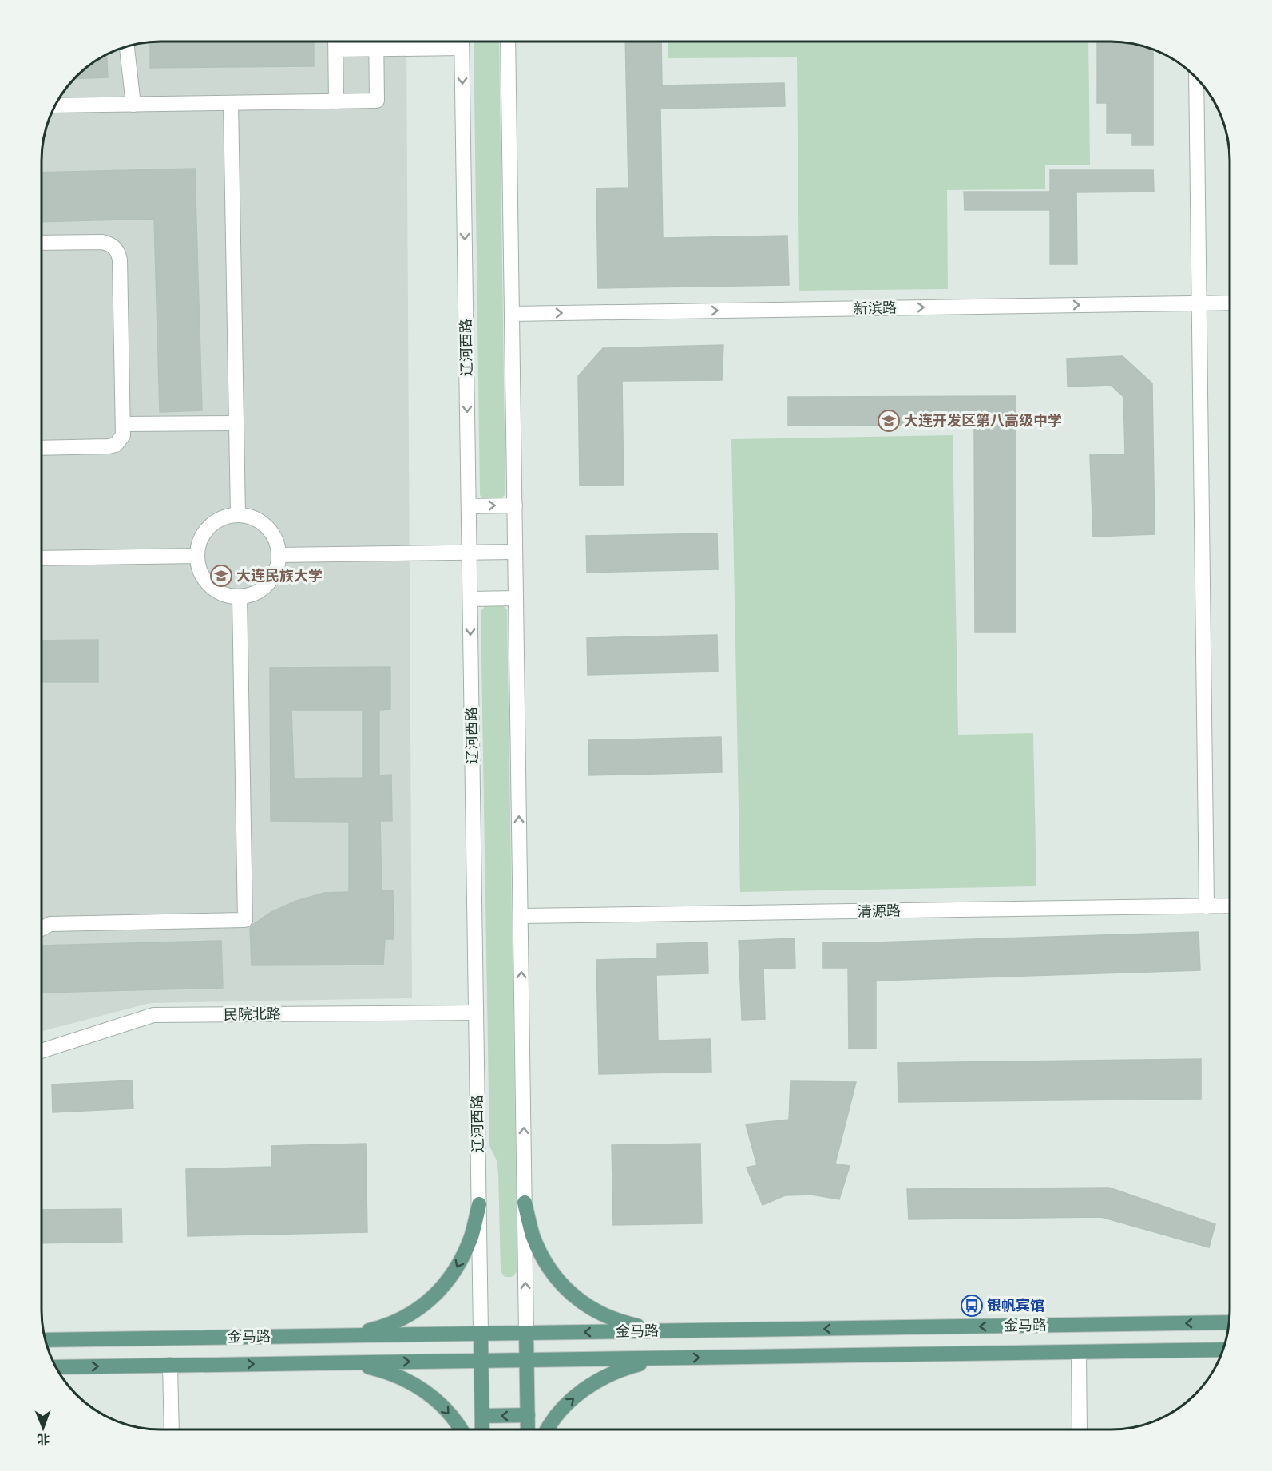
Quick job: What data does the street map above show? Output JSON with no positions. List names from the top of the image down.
{
  "streets": {
    "main road": ["辽河西路", "金马路"],
    "street": ["新滨路", "清源路", "民院北路"]
  },
  "crossings": [
    ["辽河西路", "民院北路"],
    ["辽河西路", "金马路"]
  ],
  "one_way": ["新滨路"],
  "places": {
    "school or university": ["大连开发区第八高级中学", "大连民族大学"],
    "bus stop": ["银帆宾馆"]
  },
  "north": "bottom"
}
